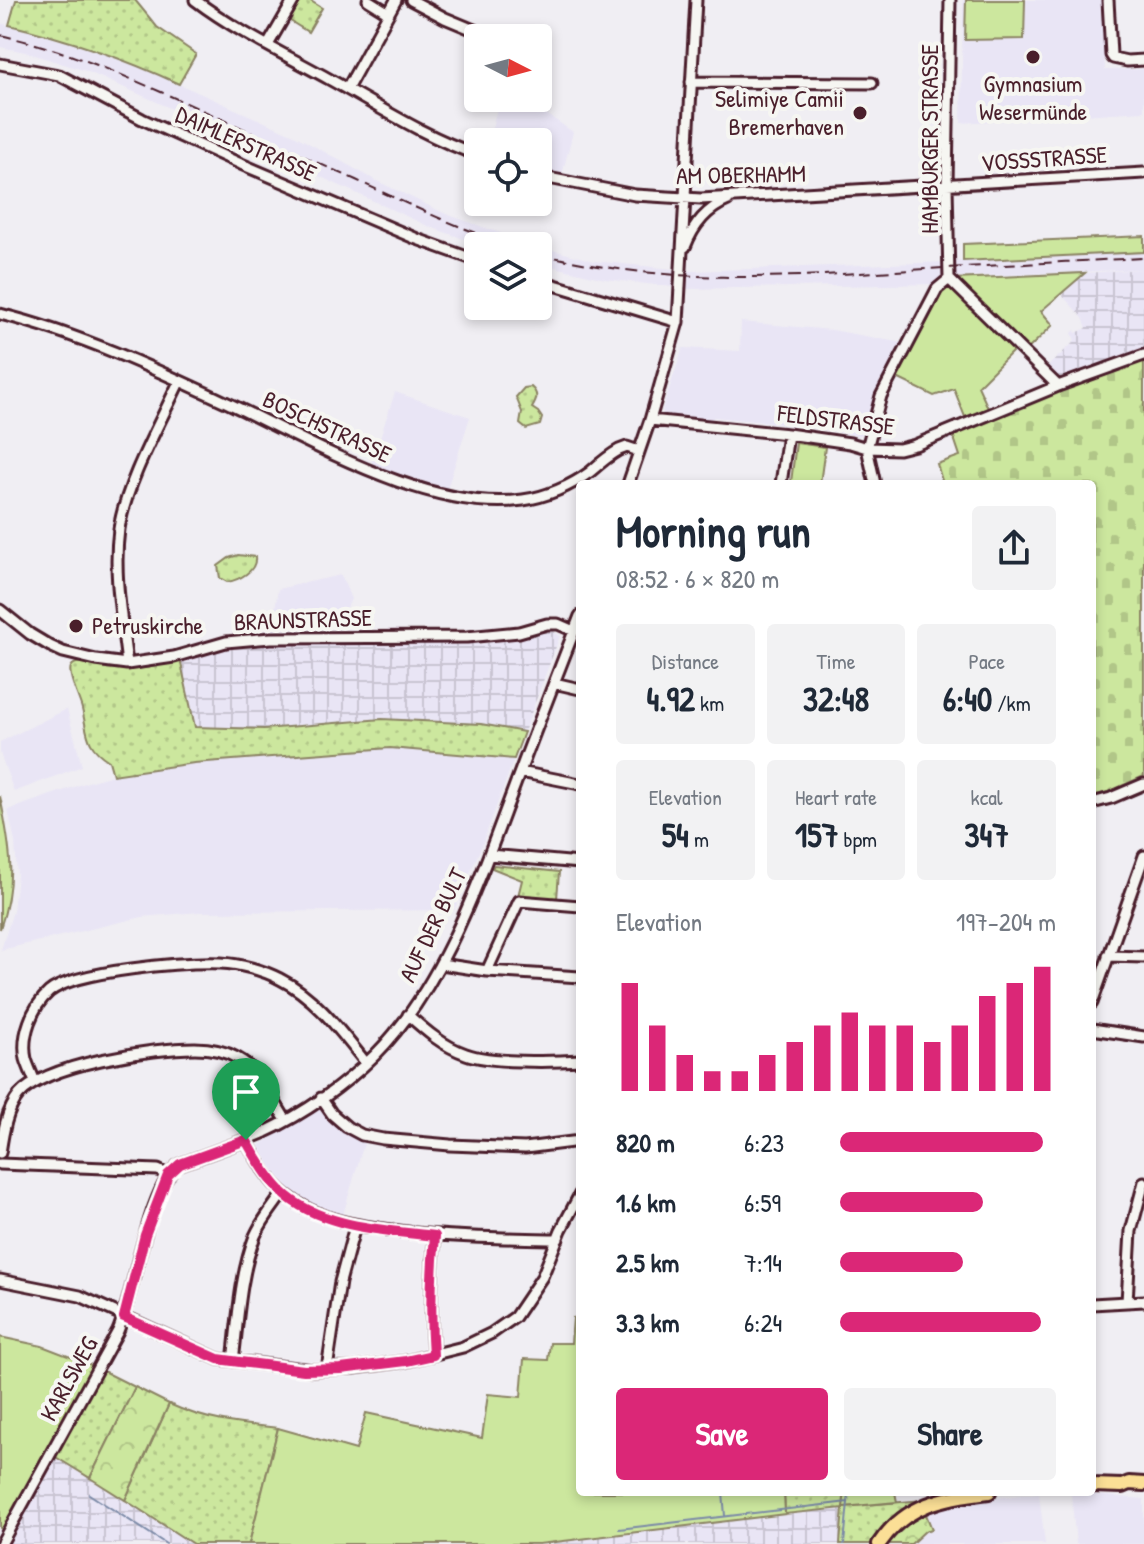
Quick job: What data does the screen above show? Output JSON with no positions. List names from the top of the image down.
{
  "streets": {
    "street": [
      "HAMBURGER STRASSE",
      "DAIMLERSTRASSE",
      "VOSSSTRASSE",
      "AM OBERHAMM",
      "FELDSTRASSE",
      "BOSCHSTRASSE",
      "BRAUNSTRASSE",
      "AUF DER BULT",
      "KARLSWEG"
    ]
  },
  "crossings": [
    ["HAMBURGER STRASSE", "VOSSSTRASSE"],
    ["HAMBURGER STRASSE", "AM OBERHAMM"],
    ["VOSSSTRASSE", "AM OBERHAMM"],
    ["BRAUNSTRASSE", "AUF DER BULT"]
  ],
  "places": ["Gymnasium Wesermünde", "Selimiye Camii Bremerhaven", "Petruskirche"],
  "north": "right",
  "page": {
    "heading": ["Morning run", "08:52 · 6 × 820 m"],
    "stats": [
      ["Distance", "4.92 km"],
      ["Time", "32:48"],
      ["Pace", "6:40 /km"],
      ["Elevation", "54 m"],
      ["Heart rate", "157 bpm"],
      ["kcal", "347"]
    ],
    "chart": ["Elevation", "197–204 m"],
    "list": [
      {
        "name": "820 m",
        "note": "6:23"
      },
      {
        "name": "1.6 km",
        "note": "6:59"
      },
      {
        "name": "2.5 km",
        "note": "7:14"
      },
      {
        "name": "3.3 km",
        "note": "6:24"
      }
    ],
    "buttons": ["Save", "Share"]
  }
}
